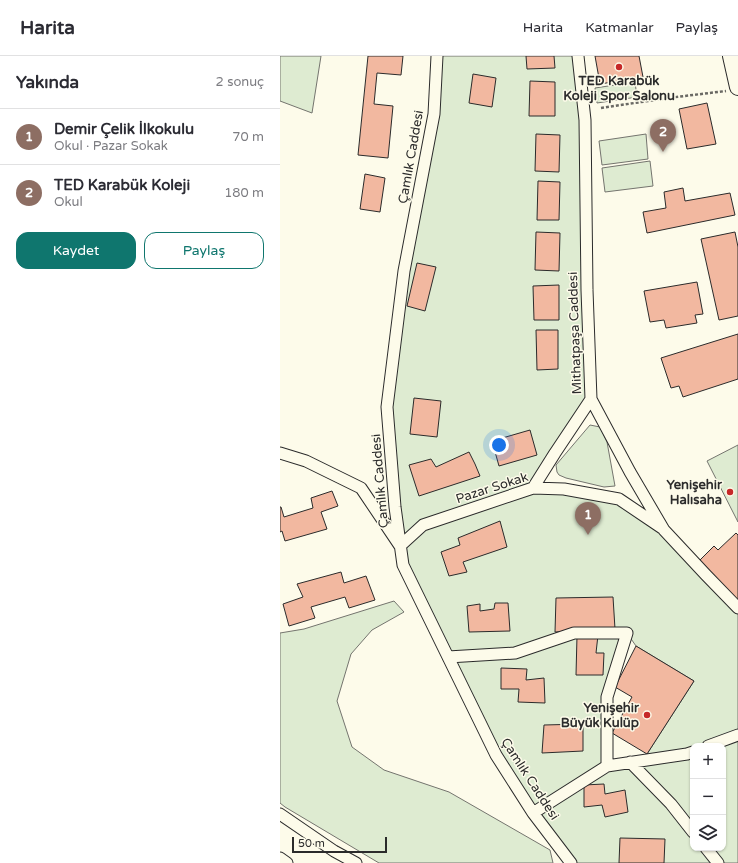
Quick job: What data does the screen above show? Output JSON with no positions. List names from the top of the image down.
{
  "streets": {
    "street": ["Çamlık Caddesi", "Mithatpaşa Caddesi", "Pazar Sokak"]
  },
  "crossings": [
    ["Çamlık Caddesi", "Pazar Sokak"],
    ["Mithatpaşa Caddesi", "Pazar Sokak"]
  ],
  "places": ["TED Karabük Koleji Spor Salonu", "Yenişehir Halısaha", "Yenişehir Büyük Kulüp"],
  "scale_bar": "50 m",
  "page": {
    "header": "Harita",
    "nav": ["Harita", "Katmanlar", "Paylaş"],
    "heading": ["Yakında", "2 sonuç"],
    "list": [
      {
        "mark": "1",
        "name": "Demir Çelik İlkokulu",
        "note": "Okul · Pazar Sokak",
        "value": "70 m"
      },
      {
        "mark": "2",
        "name": "TED Karabük Koleji",
        "note": "Okul",
        "value": "180 m"
      }
    ],
    "pins": ["2", "1"],
    "buttons": ["Kaydet", "Paylaş"],
    "map_buttons": ["+", "−"],
    "scale": "50 m"
  }
}
